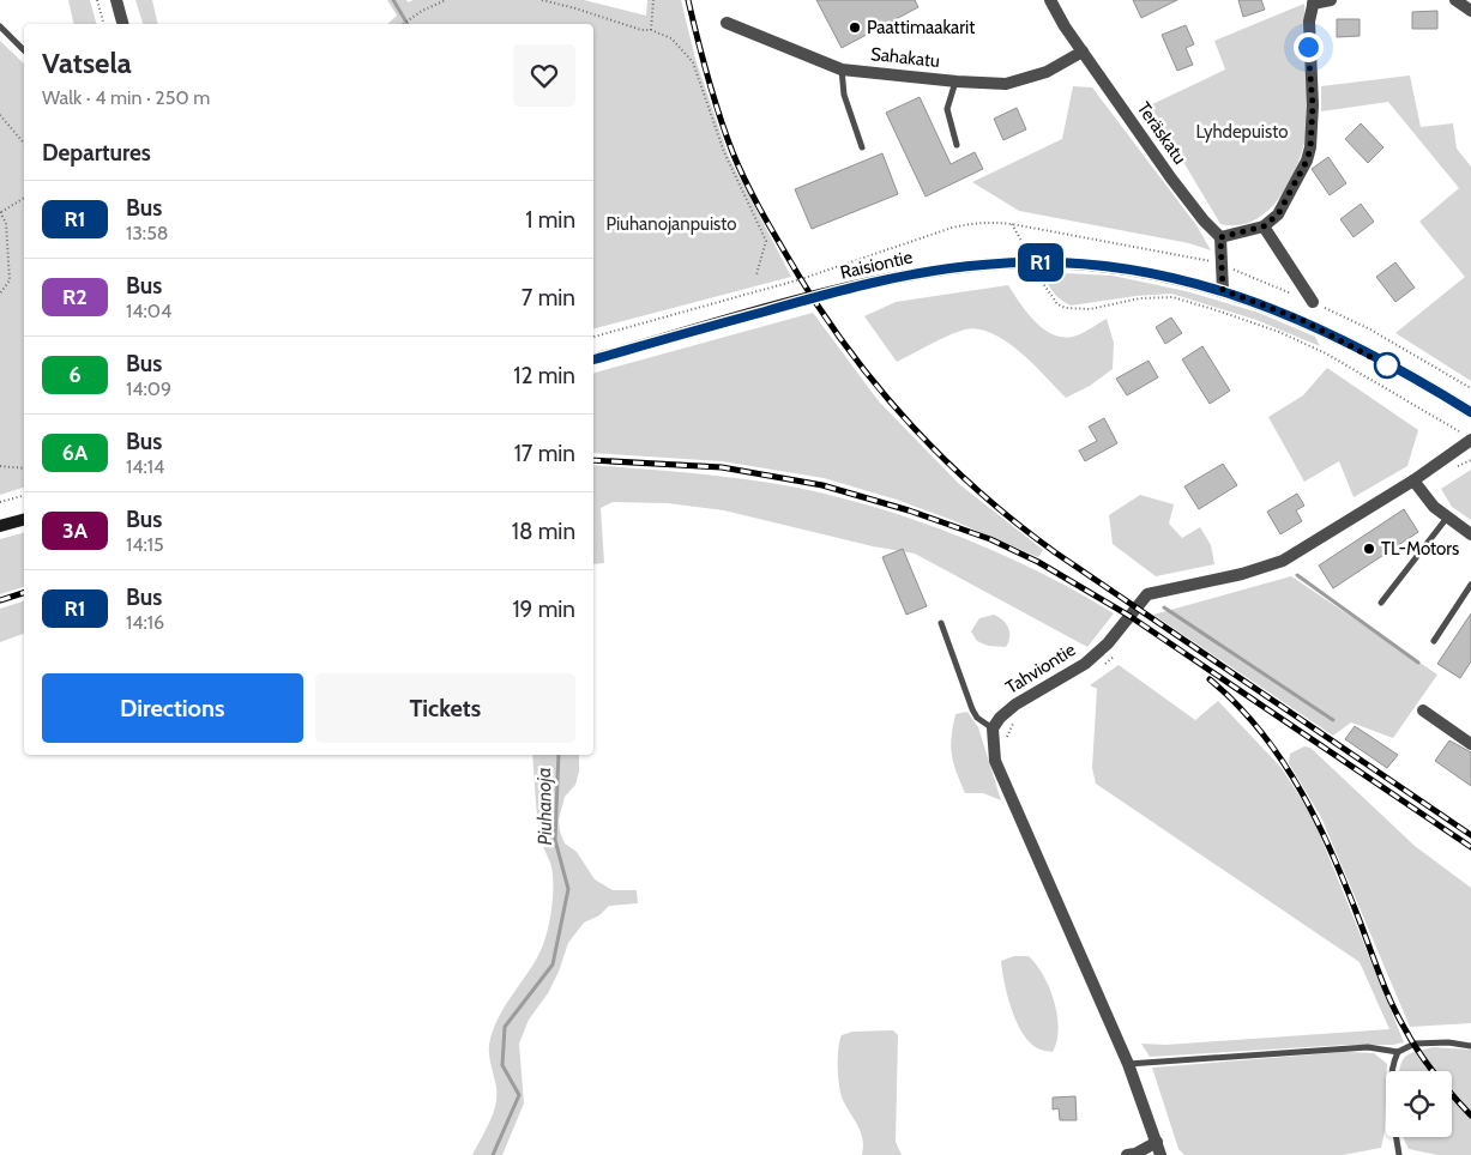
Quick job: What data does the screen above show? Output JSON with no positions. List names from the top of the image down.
{
  "streets": {
    "main road": ["Raisiontie"],
    "street": ["Sahakatu", "Teräskatu", "Tahviontie"]
  },
  "crossings": [
    ["Sahakatu", "Teräskatu"]
  ],
  "water": ["Piuhanoja"],
  "parks": ["Lyhdepuisto", "Piuhanojanpuisto"],
  "places": ["Paattimaakarit", "TL-Motors"],
  "lines": ["bus line R1"],
  "page": {
    "on_map": "R1",
    "heading": [
      ["Vatsela", "Walk · 4 min · 250 m"],
      "Departures"
    ],
    "list": [
      {
        "mark": "R1",
        "name": "Bus",
        "note": "13:58",
        "value": "1 min"
      },
      {
        "mark": "R2",
        "name": "Bus",
        "note": "14:04",
        "value": "7 min"
      },
      {
        "mark": "6",
        "name": "Bus",
        "note": "14:09",
        "value": "12 min"
      },
      {
        "mark": "6A",
        "name": "Bus",
        "note": "14:14",
        "value": "17 min"
      },
      {
        "mark": "3A",
        "name": "Bus",
        "note": "14:15",
        "value": "18 min"
      },
      {
        "mark": "R1",
        "name": "Bus",
        "note": "14:16",
        "value": "19 min"
      }
    ],
    "buttons": ["Directions", "Tickets"]
  }
}
